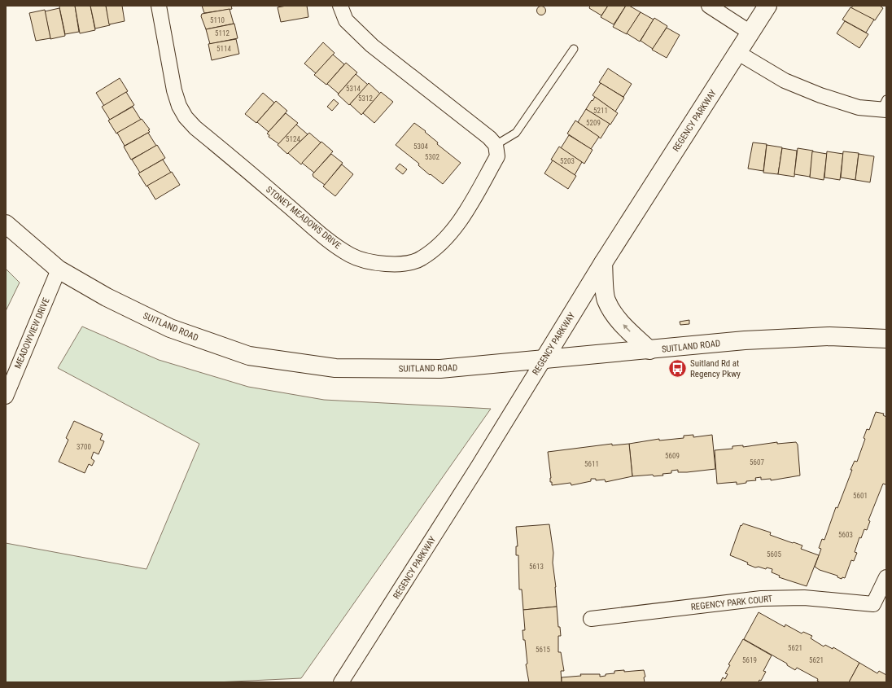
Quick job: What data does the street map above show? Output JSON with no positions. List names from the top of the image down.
{
  "streets": {
    "main road": ["REGENCY PARKWAY", "SUITLAND ROAD"],
    "street": ["STONEY MEADOWS DRIVE", "MEADOWVIEW DRIVE", "REGENCY PARK COURT"]
  },
  "crossings": [
    ["REGENCY PARKWAY", "SUITLAND ROAD"],
    ["SUITLAND ROAD", "MEADOWVIEW DRIVE"]
  ],
  "places": {
    "bus stop": ["Suitland Rd at Regency Pkwy"]
  },
  "house_numbers": [
    "5110",
    "5112",
    "5114",
    "5314",
    "5312",
    "5211",
    "5209",
    "5124",
    "5304",
    "5302",
    "5203",
    "3700",
    "5609",
    "5607",
    "5611",
    "5601",
    "5603",
    "5605",
    "5613",
    "5621",
    "5615",
    "5619",
    "5621"
  ]
}
